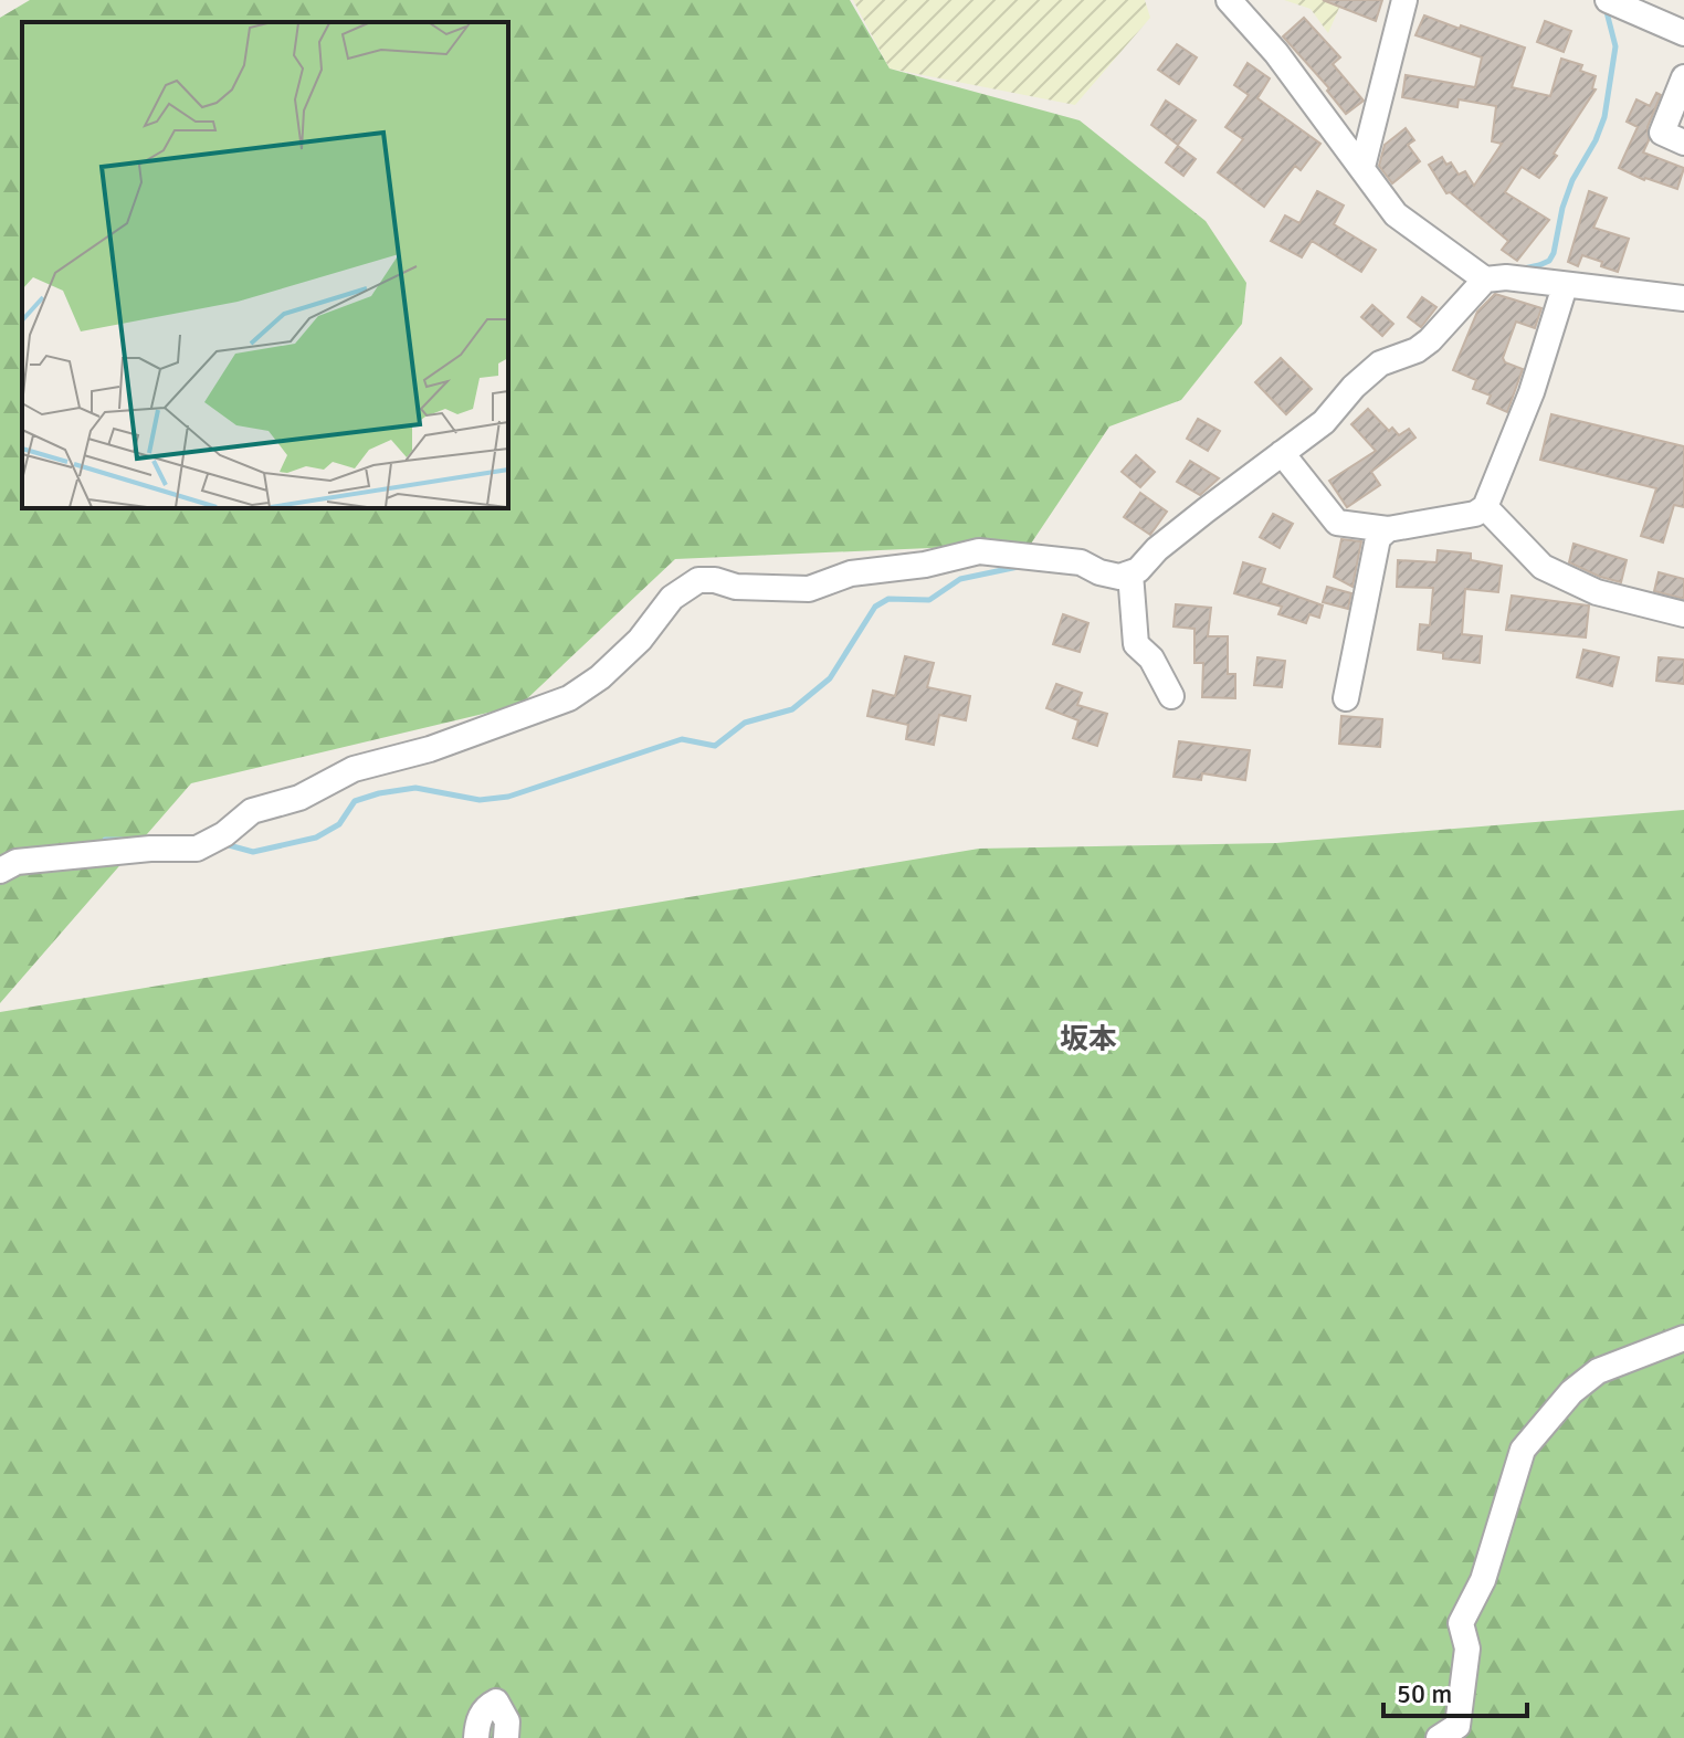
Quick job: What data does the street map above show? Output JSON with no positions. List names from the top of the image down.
{
  "districts": ["坂本"],
  "scale_bar": "50 m"
}
